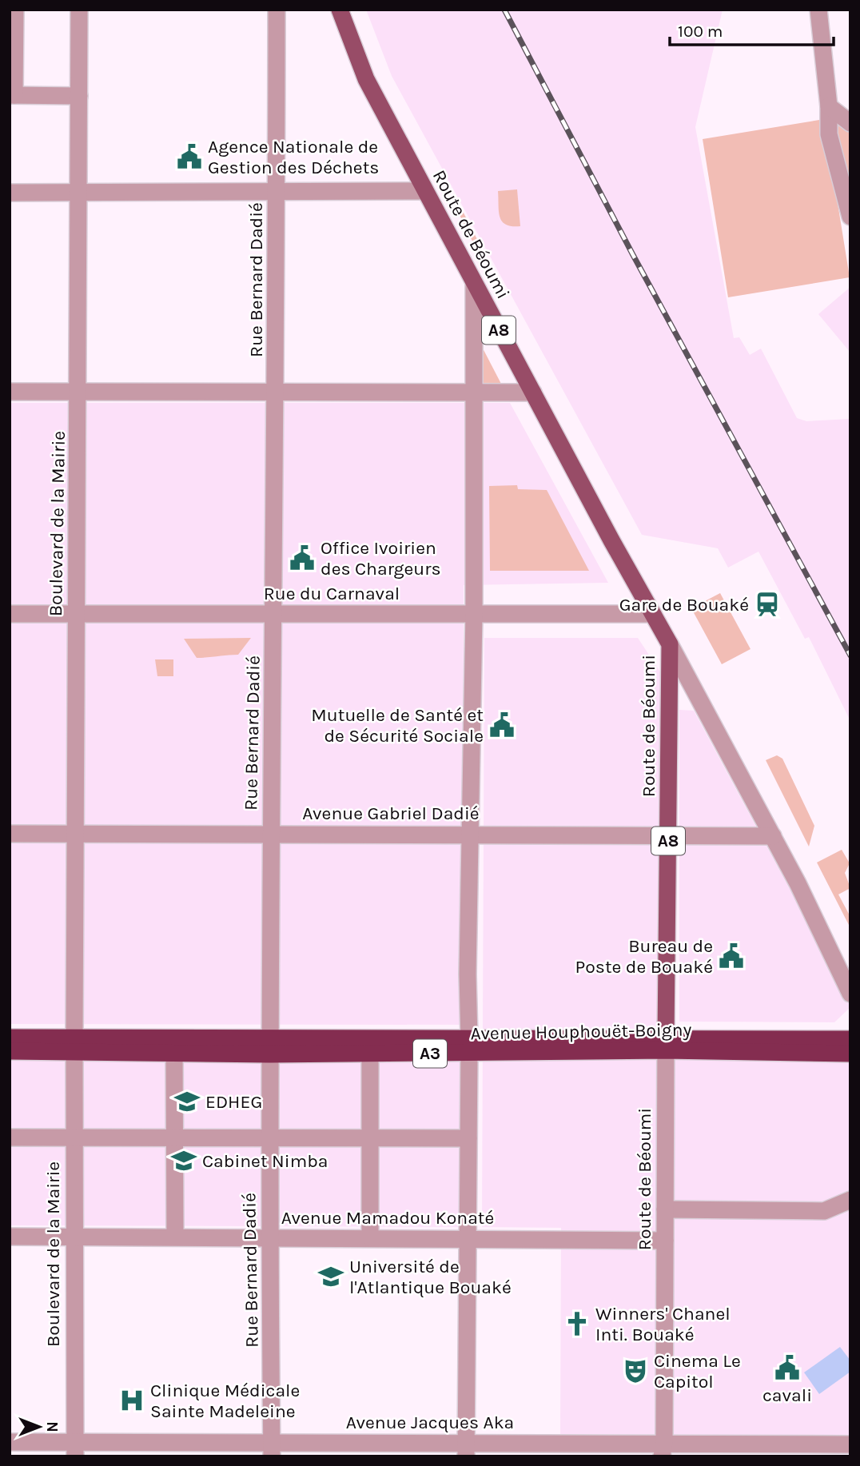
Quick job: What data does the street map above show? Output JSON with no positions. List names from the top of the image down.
{
  "streets": {
    "highway": ["Avenue Houphouët-Boigny", "A3"],
    "main road": ["Route de Béoumi", "A8"],
    "street": [
      "Rue Bernard Dadié",
      "Boulevard de la Mairie",
      "Rue du Carnaval",
      "Avenue Gabriel Dadié",
      "Avenue Mamadou Konaté",
      "Avenue Jacques Aka"
    ]
  },
  "crossings": [
    ["Route de Béoumi", "Rue du Carnaval"],
    ["Route de Béoumi", "Avenue Gabriel Dadié"],
    ["Route de Béoumi", "Avenue Houphouët-Boigny"],
    ["Route de Béoumi", "Avenue Mamadou Konaté"],
    ["Route de Béoumi", "Avenue Jacques Aka"],
    ["Rue Bernard Dadié", "Rue du Carnaval"],
    ["Rue Bernard Dadié", "Avenue Gabriel Dadié"],
    ["Rue Bernard Dadié", "Avenue Houphouët-Boigny"],
    ["Rue Bernard Dadié", "Avenue Mamadou Konaté"],
    ["Rue Bernard Dadié", "Avenue Jacques Aka"],
    ["Boulevard de la Mairie", "Rue du Carnaval"],
    ["Boulevard de la Mairie", "Avenue Gabriel Dadié"],
    ["Boulevard de la Mairie", "Avenue Houphouët-Boigny"],
    ["Boulevard de la Mairie", "Avenue Mamadou Konaté"],
    ["Boulevard de la Mairie", "Avenue Jacques Aka"]
  ],
  "places": {
    "public building": [
      "Agence Nationale de Gestion des Déchets",
      "Office Ivoirien des Chargeurs",
      "Mutuelle de Santé et de Sécurité Sociale",
      "Bureau de Poste de Bouaké",
      "cavali"
    ],
    "station": ["Gare de Bouaké"],
    "school or university": ["EDHEG", "Cabinet Nimba", "Université de l'Atlantique Bouaké"],
    "church": ["Winners' Chanel Inti. Bouaké"],
    "theatre": ["Cinema Le Capitol"],
    "hospital": ["Clinique Médicale Sainte Madeleine"]
  },
  "scale_bar": "100 m",
  "north": "right"
}
